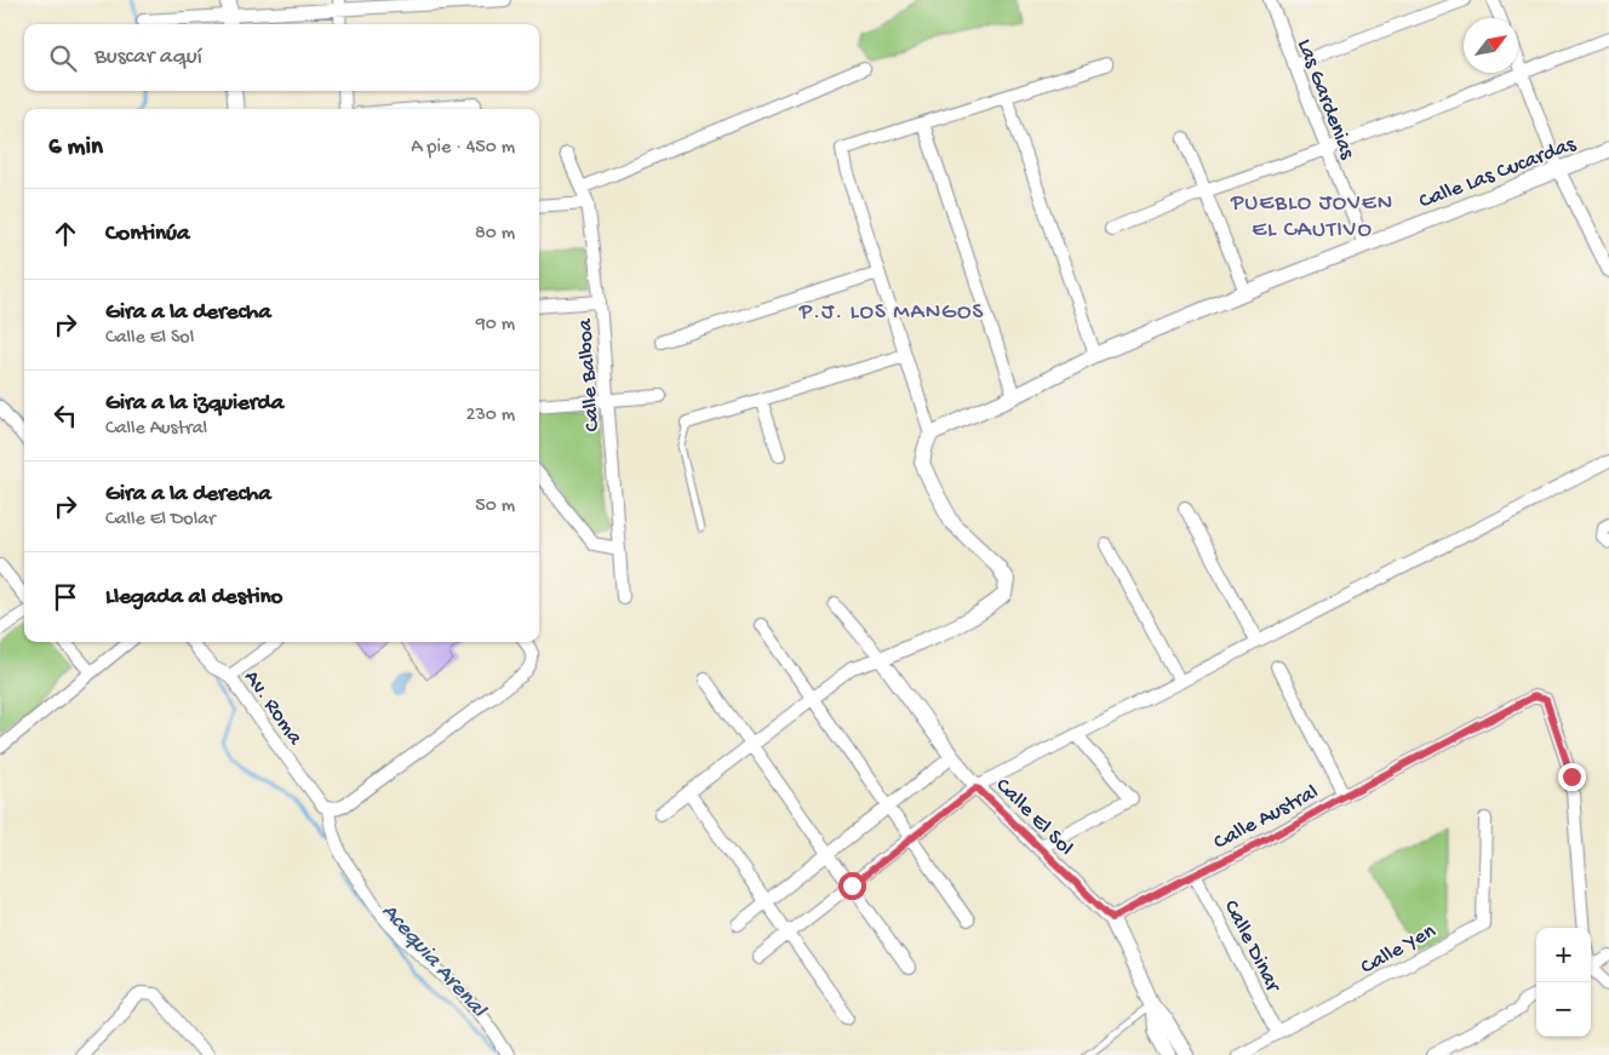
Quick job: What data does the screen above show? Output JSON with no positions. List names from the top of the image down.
{
  "streets": {
    "street": [
      "Las Gardenias",
      "Calle Las Cucardas",
      "Calle Balboa",
      "Av. Roma",
      "Calle El Sol",
      "Calle Austral",
      "Calle Dinar",
      "Calle Yen"
    ]
  },
  "crossings": [
    ["Las Gardenias", "Calle Las Cucardas"],
    ["Calle El Sol", "Calle Austral"],
    ["Calle Austral", "Calle Dinar"],
    ["Calle Dinar", "Calle Yen"]
  ],
  "districts": ["PUEBLO JOVEN EL CAUTIVO", "P.J. LOS MANGOS"],
  "water": ["Acequia Arenal"],
  "north": "top right",
  "page": {
    "search": "Buscar aquí",
    "heading": ["6 min", "A pie · 450 m"],
    "list": [
      ["Continúa", "80 m"],
      ["Gira a la derecha", "Calle El Sol", "90 m"],
      ["Gira a la izquierda", "Calle Austral", "230 m"],
      ["Gira a la derecha", "Calle El Dolar", "50 m"],
      "Llegada al destino"
    ],
    "map_buttons": ["+", "−"]
  }
}
